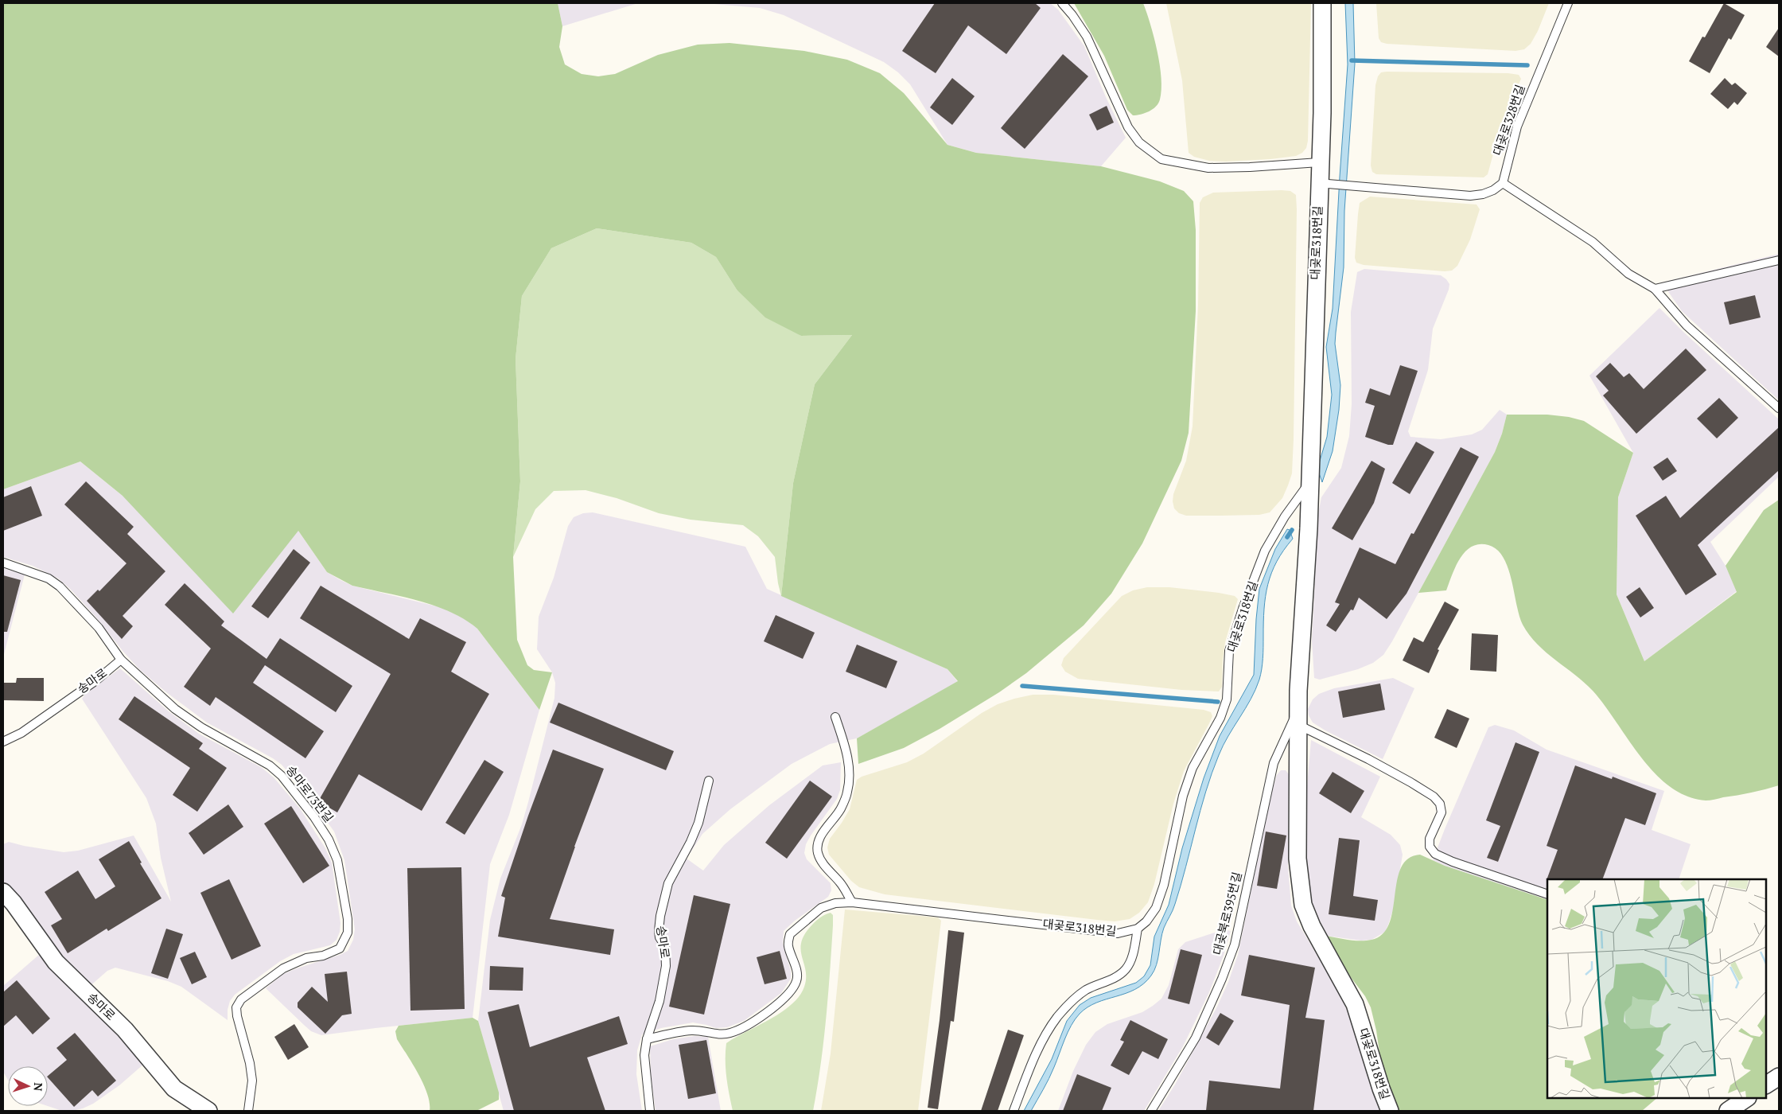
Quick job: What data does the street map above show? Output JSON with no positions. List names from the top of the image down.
{
  "streets": {
    "street": ["대곶로318번길", "송마로"],
    "lane": ["대곶로328번길", "송마로73번길", "대곶북로395번길"]
  },
  "crossings": [
    ["대곶로318번길", "송마로"],
    ["대곶로318번길", "대곶북로395번길"],
    ["송마로", "송마로73번길"]
  ],
  "north": "right"
}
